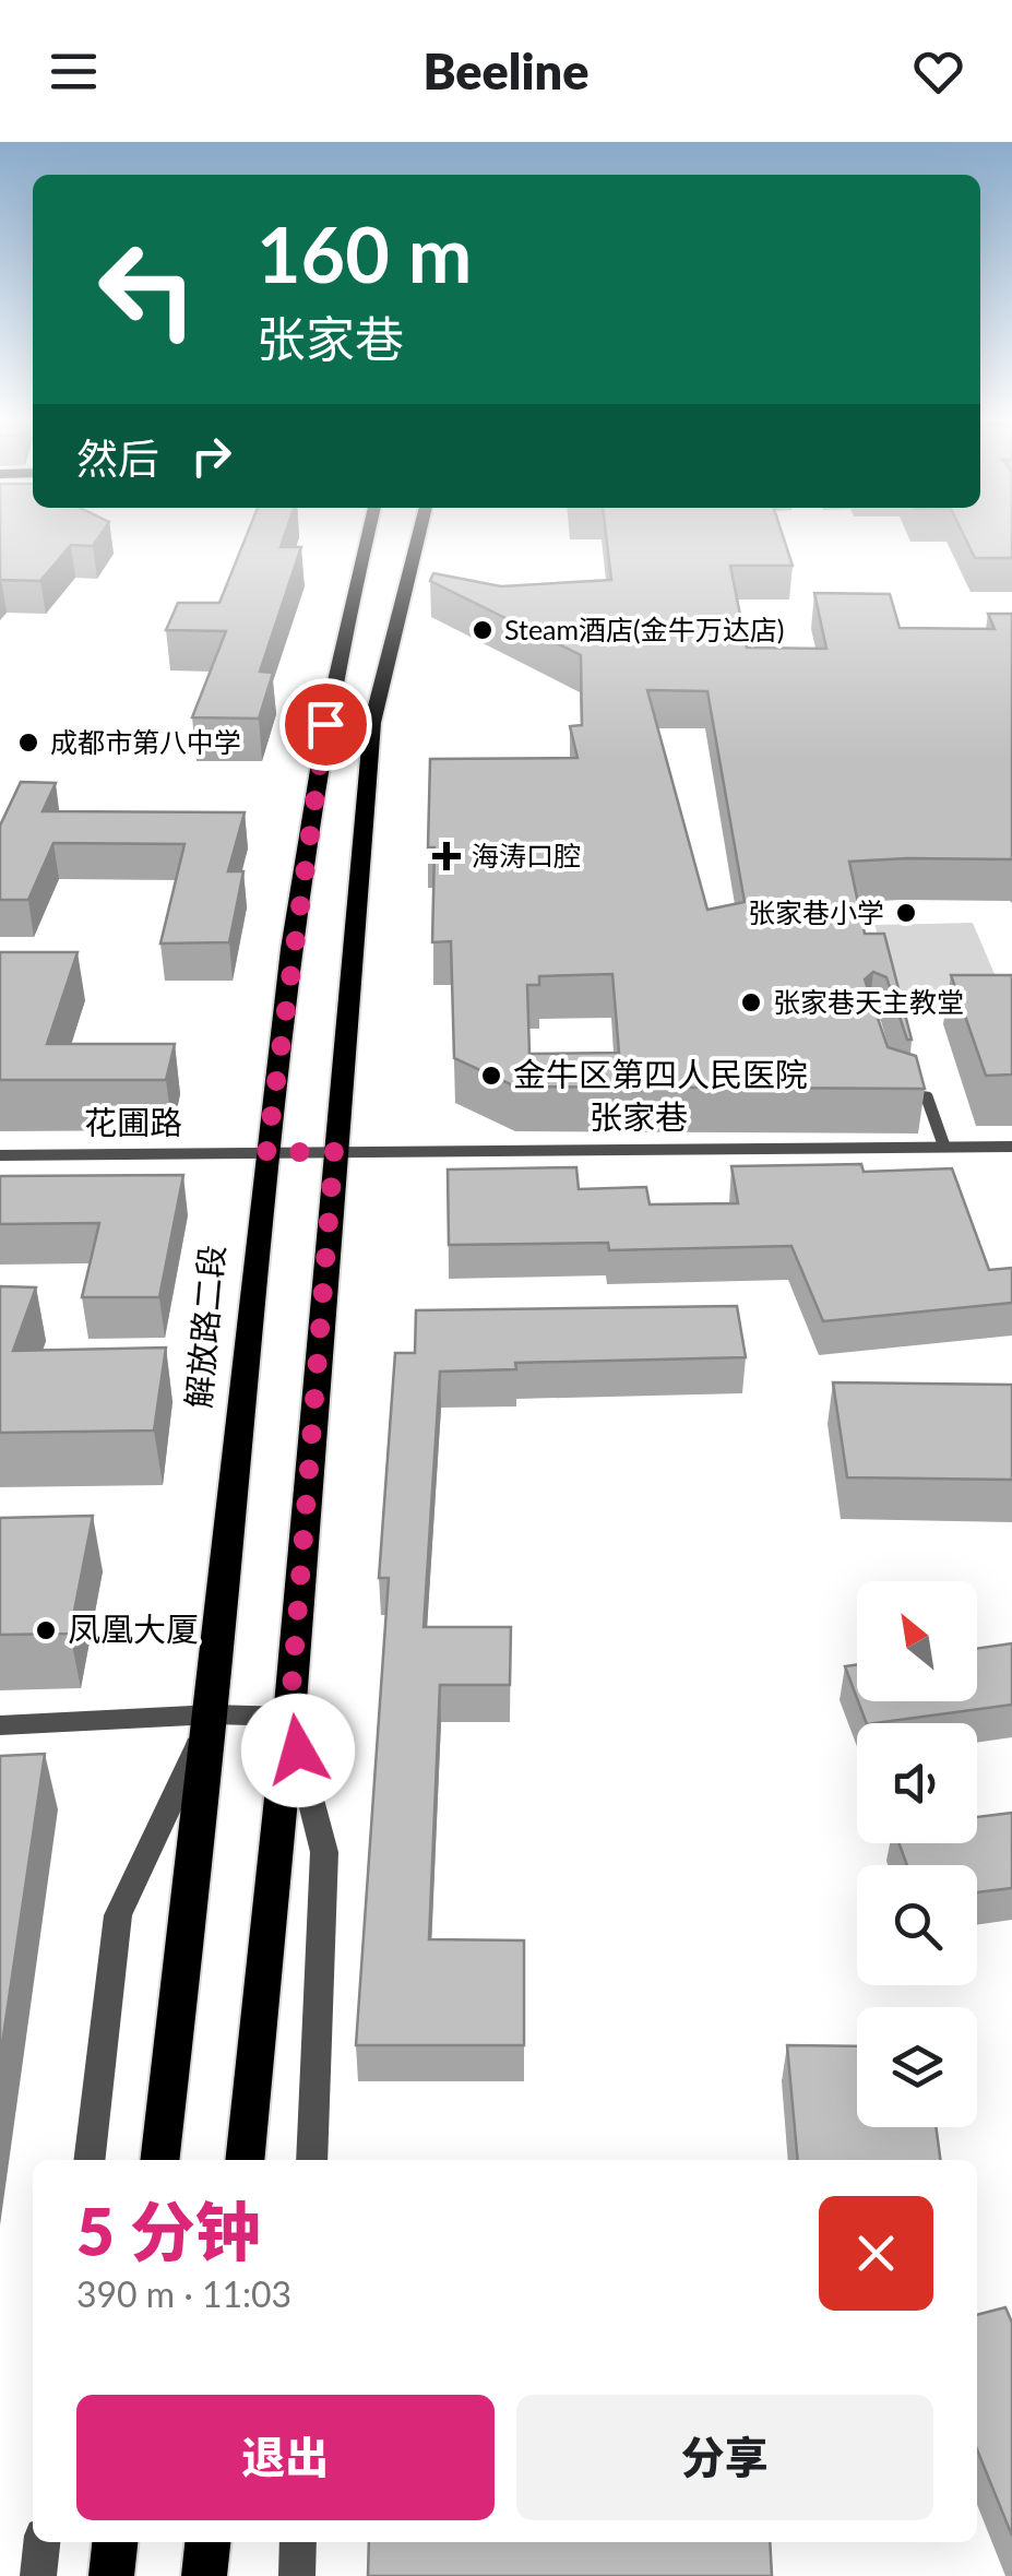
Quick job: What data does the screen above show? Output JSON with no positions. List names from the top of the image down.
{
  "streets": {
    "main road": ["解放路二段"],
    "street": ["张家巷", "花圃路"]
  },
  "crossings": [
    ["张家巷", "花圃路"],
    ["张家巷", "解放路二段"],
    ["花圃路", "解放路二段"]
  ],
  "places": {
    "other": [
      "Steam酒店(金牛万达店)",
      "成都市第八中学",
      "张家巷小学",
      "张家巷天主教堂",
      "金牛区第四人民医院",
      "凤凰大厦"
    ],
    "health": ["海涛口腔"]
  },
  "north": "top left",
  "page": {
    "header": "Beeline",
    "turn": ["160 m", "张家巷"],
    "then": "然后",
    "heading": ["5 分钟", "390 m · 11:03"],
    "buttons": ["退出", "分享"]
  }
}
